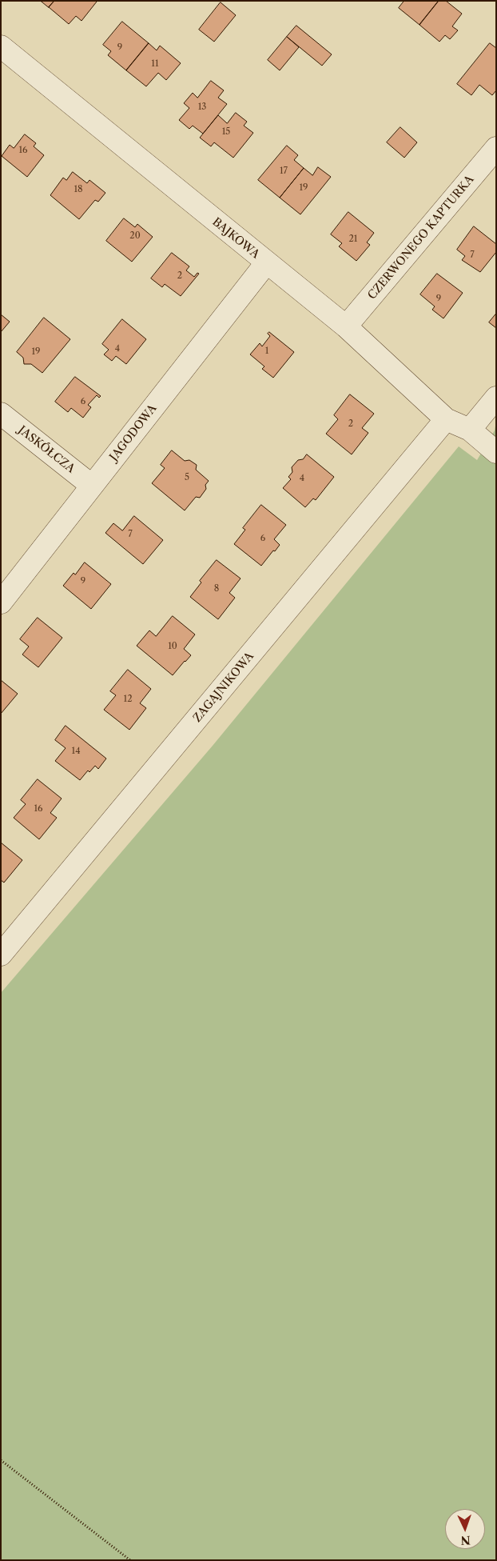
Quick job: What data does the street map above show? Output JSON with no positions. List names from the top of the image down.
{
  "streets": {
    "street": [
      "CZERWONEGO KAPTURKA",
      "BAJKOWA",
      "JAGODOWA",
      "JASKÓŁCZA",
      "ZAGAJNIKOWA"
    ]
  },
  "crossings": [
    ["CZERWONEGO KAPTURKA", "BAJKOWA"],
    ["BAJKOWA", "JAGODOWA"],
    ["BAJKOWA", "ZAGAJNIKOWA"],
    ["JAGODOWA", "JASKÓŁCZA"]
  ],
  "house_numbers": [
    "9",
    "11",
    "13",
    "15",
    "16",
    "17",
    "19",
    "18",
    "20",
    "21",
    "7",
    "2",
    "9",
    "4",
    "1",
    "19",
    "6",
    "2",
    "5",
    "4",
    "7",
    "6",
    "9",
    "8",
    "10",
    "12",
    "14",
    "16"
  ],
  "north": "bottom"
}
